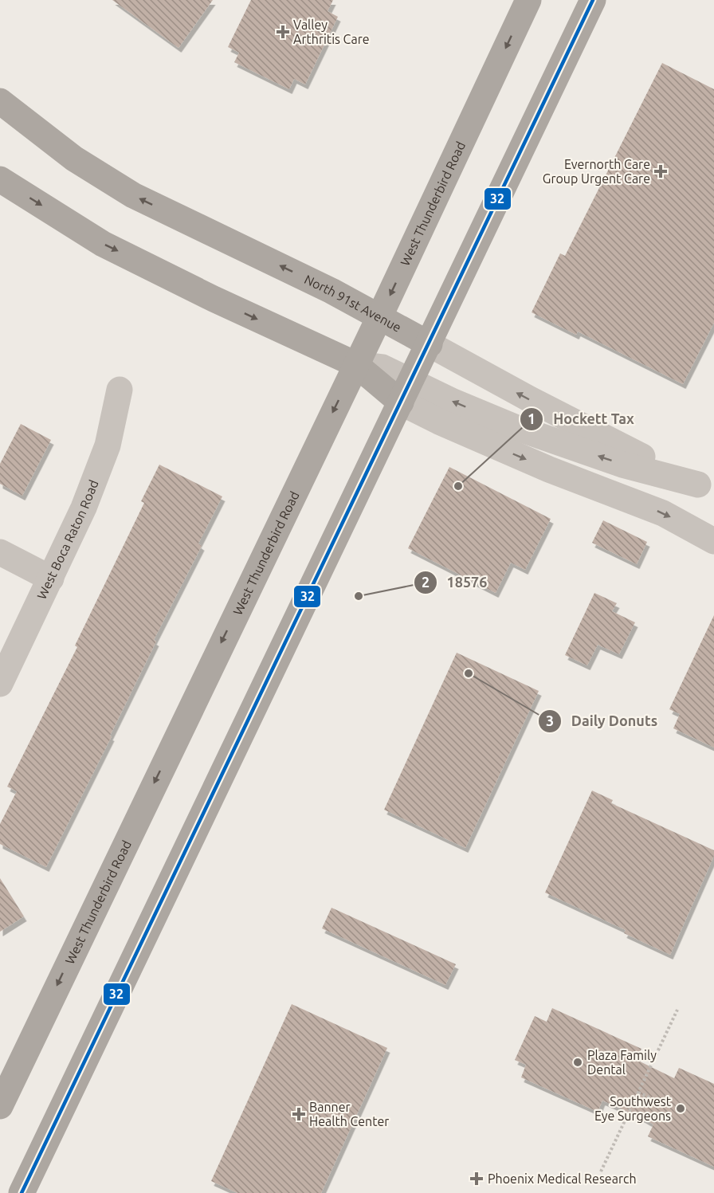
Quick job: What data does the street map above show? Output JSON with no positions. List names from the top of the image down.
{
  "streets": {
    "main road": ["West Thunderbird Road", "North 91st Avenue"],
    "street": ["West Boca Raton Road"]
  },
  "crossings": [
    ["West Thunderbird Road", "North 91st Avenue"]
  ],
  "places": {
    "health": [
      "Valley Arthritis Care",
      "Evernorth Care Group Urgent Care",
      "Banner Health Center",
      "Phoenix Medical Research"
    ],
    "other": [
      "Hockett Tax",
      "18576",
      "Daily Donuts",
      "Plaza Family Dental",
      "Southwest Eye Surgeons"
    ]
  },
  "lines": ["transit line 32"]
}
